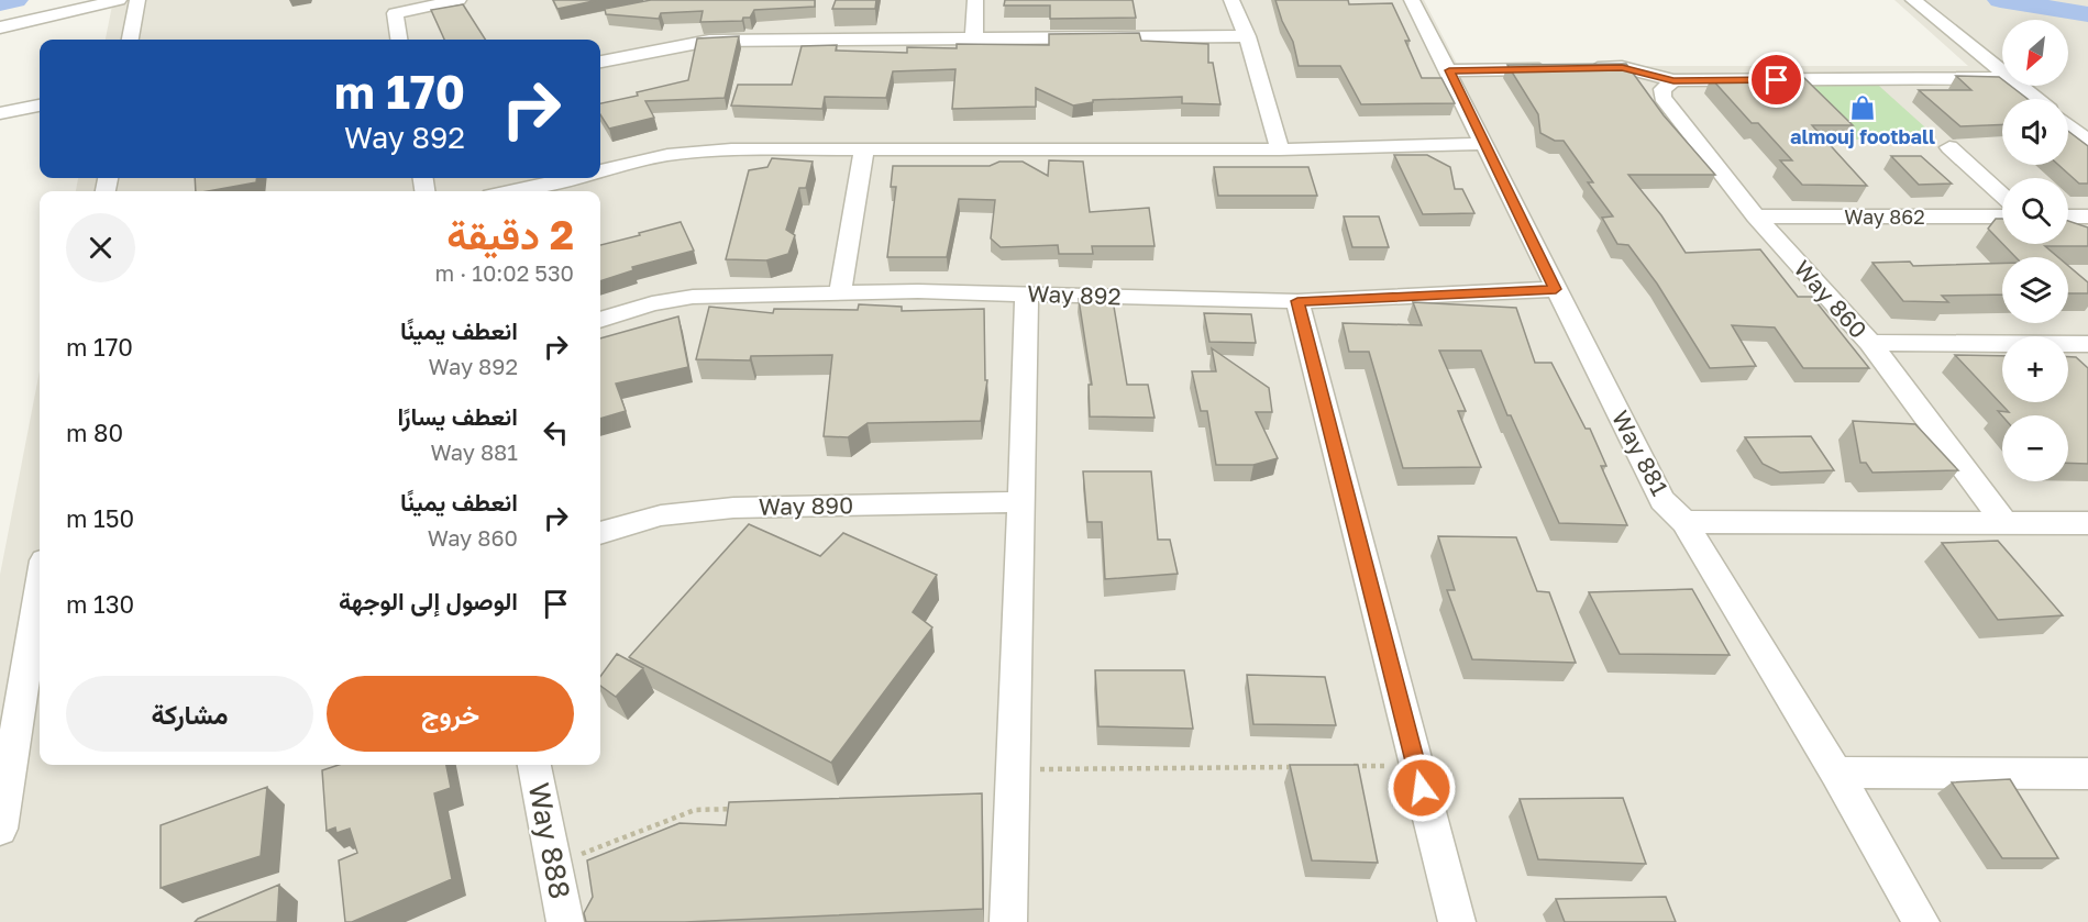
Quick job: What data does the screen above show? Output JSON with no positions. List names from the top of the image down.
{
  "streets": {
    "street": [
      "Way 862",
      "Way 892",
      "Way 860",
      "Way 881",
      "Way 890",
      "Way 888"
    ]
  },
  "crossings": [
    ["Way 862", "Way 860"],
    ["Way 892", "Way 881"]
  ],
  "places": {
    "shop": ["almouj football"]
  },
  "north": "bottom left",
  "page": {
    "map_buttons": ["+", "−"],
    "turn": ["170 m", "Way 892"],
    "heading": ["2 دقيقة", "530 m · 10:02"],
    "list": [
      {
        "name": "انعطف يمينًا",
        "note": "Way 892",
        "value": "170 m"
      },
      {
        "name": "انعطف يسارًا",
        "note": "Way 881",
        "value": "80 m"
      },
      {
        "name": "انعطف يمينًا",
        "note": "Way 860",
        "value": "150 m"
      },
      {
        "name": "الوصول إلى الوجهة",
        "value": "130 m"
      }
    ],
    "buttons": ["خروج", "مشاركة"]
  }
}
